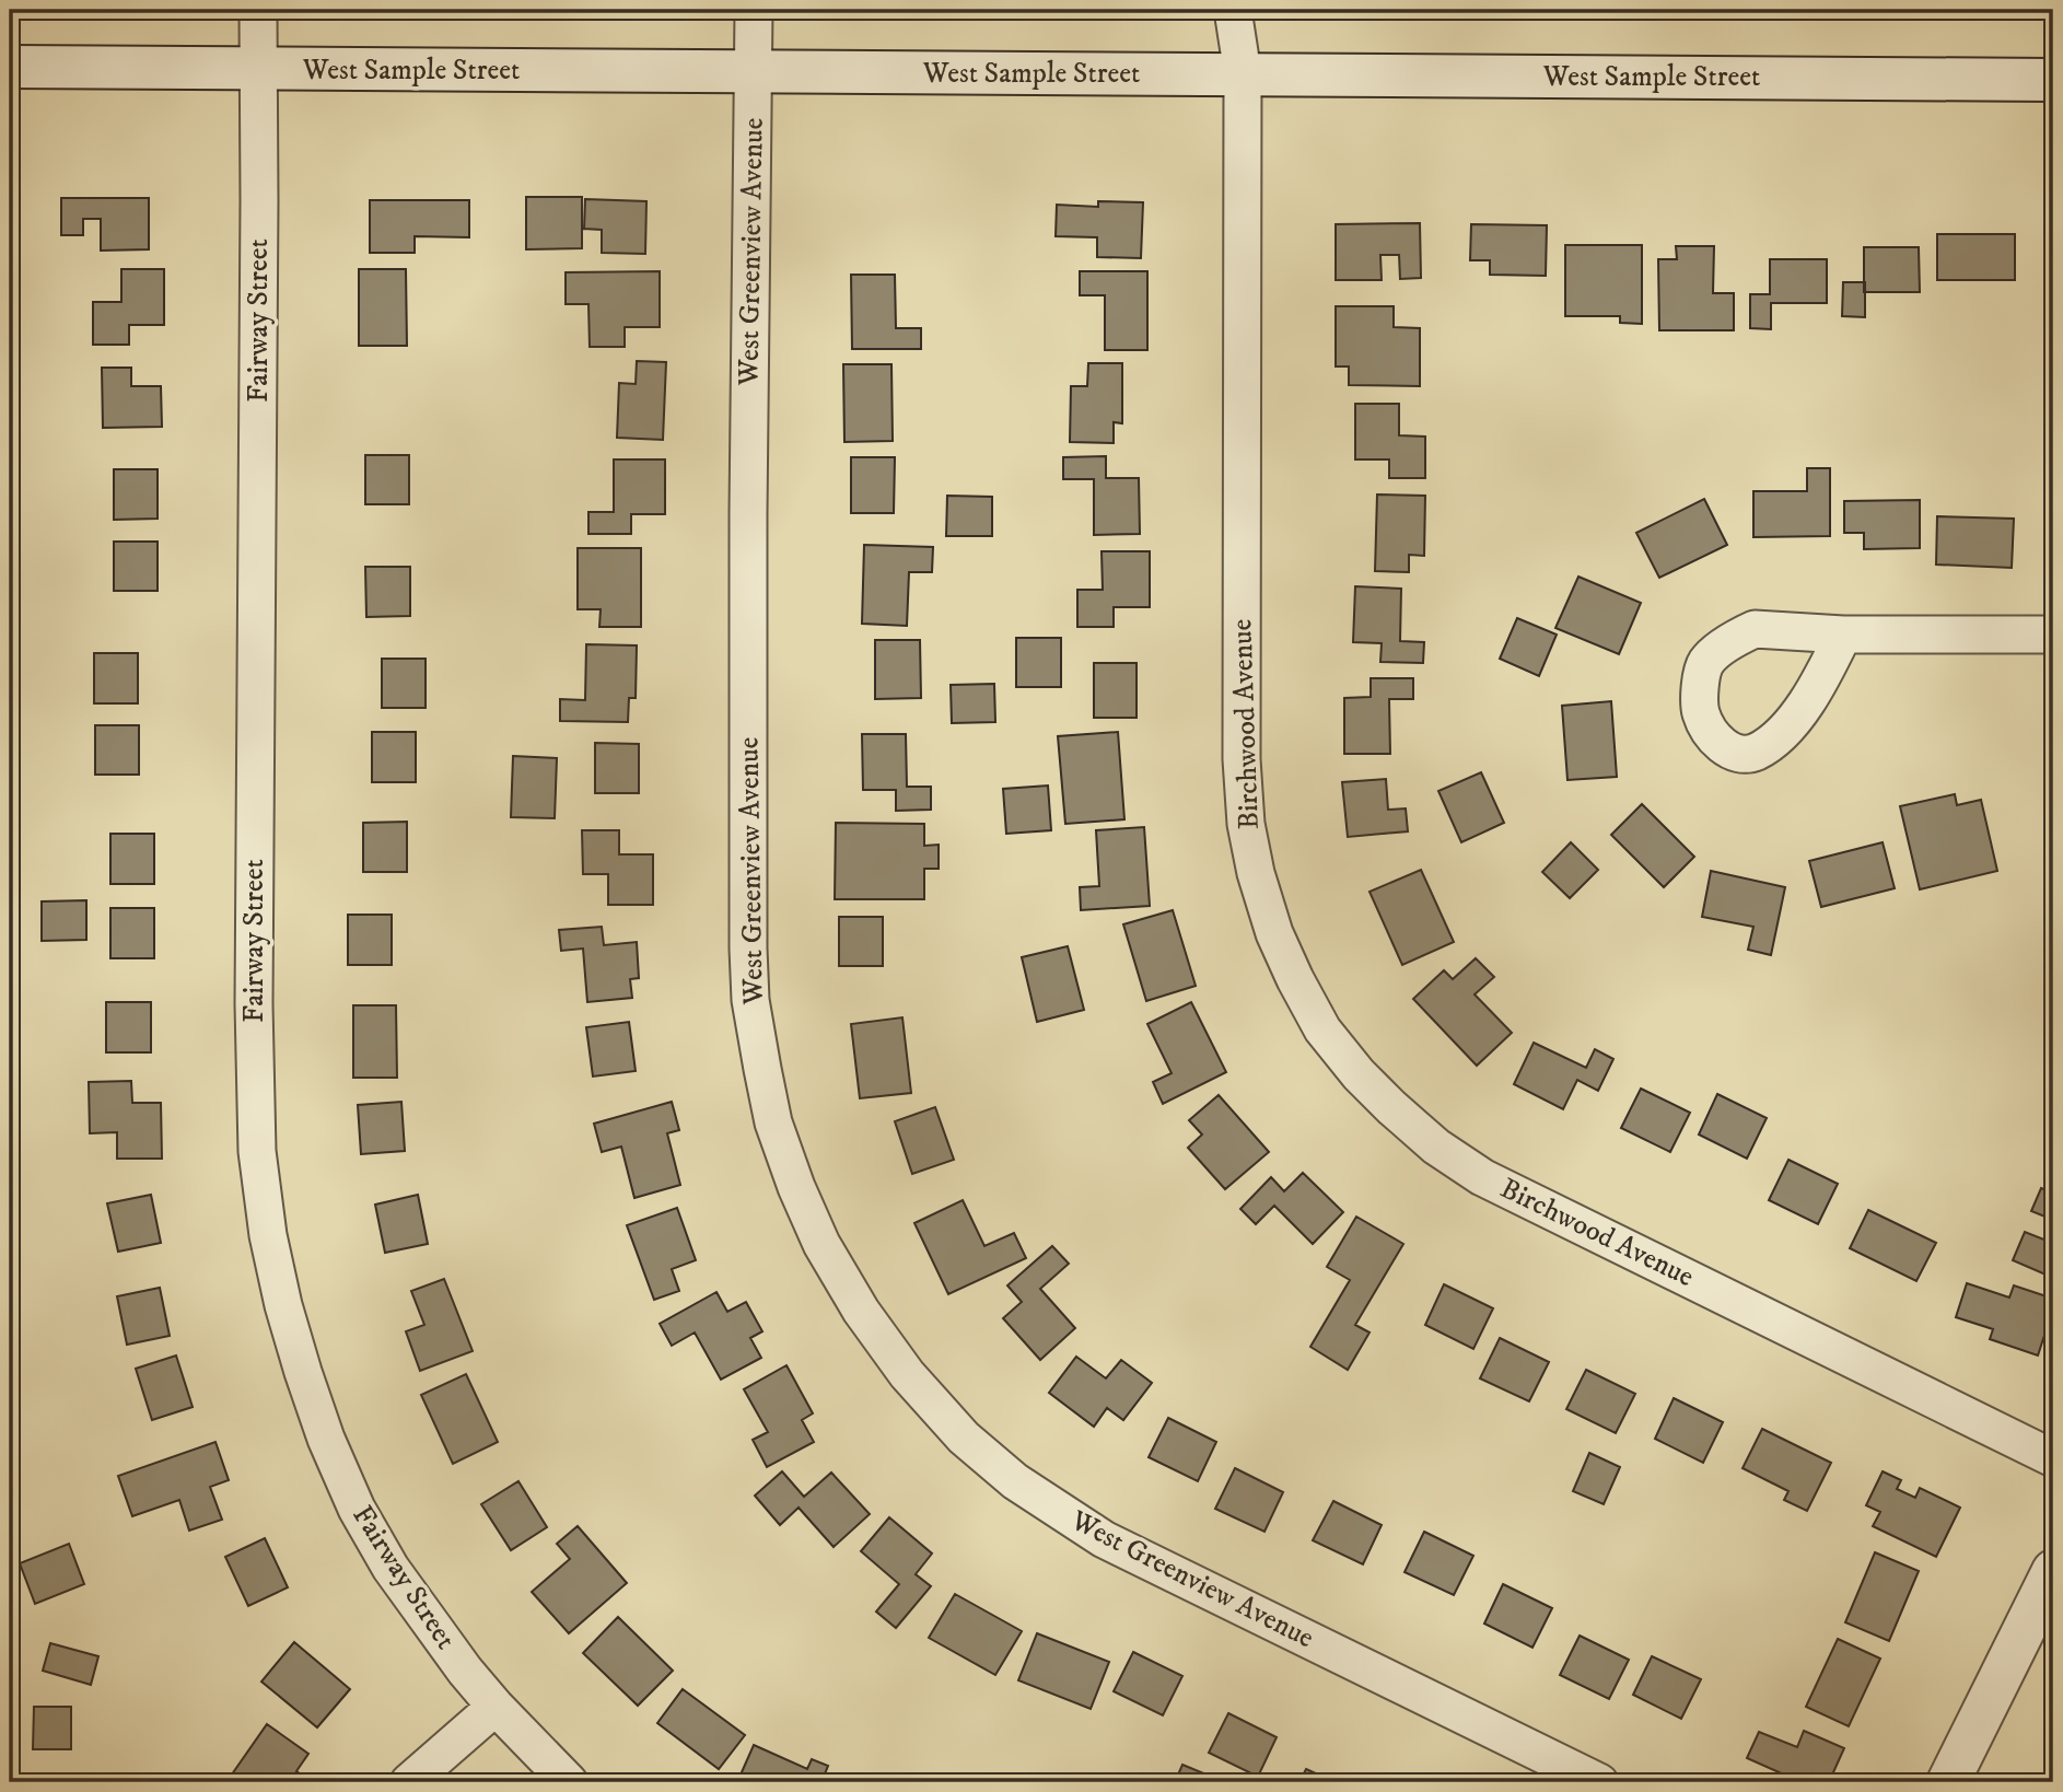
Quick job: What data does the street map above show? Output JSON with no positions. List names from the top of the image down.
{
  "streets": {
    "main road": ["West Sample Street"],
    "street": ["West Greenview Avenue", "Fairway Street", "Birchwood Avenue"]
  },
  "crossings": [
    ["West Sample Street", "West Greenview Avenue"],
    ["West Sample Street", "Fairway Street"],
    ["West Sample Street", "Birchwood Avenue"]
  ]
}
